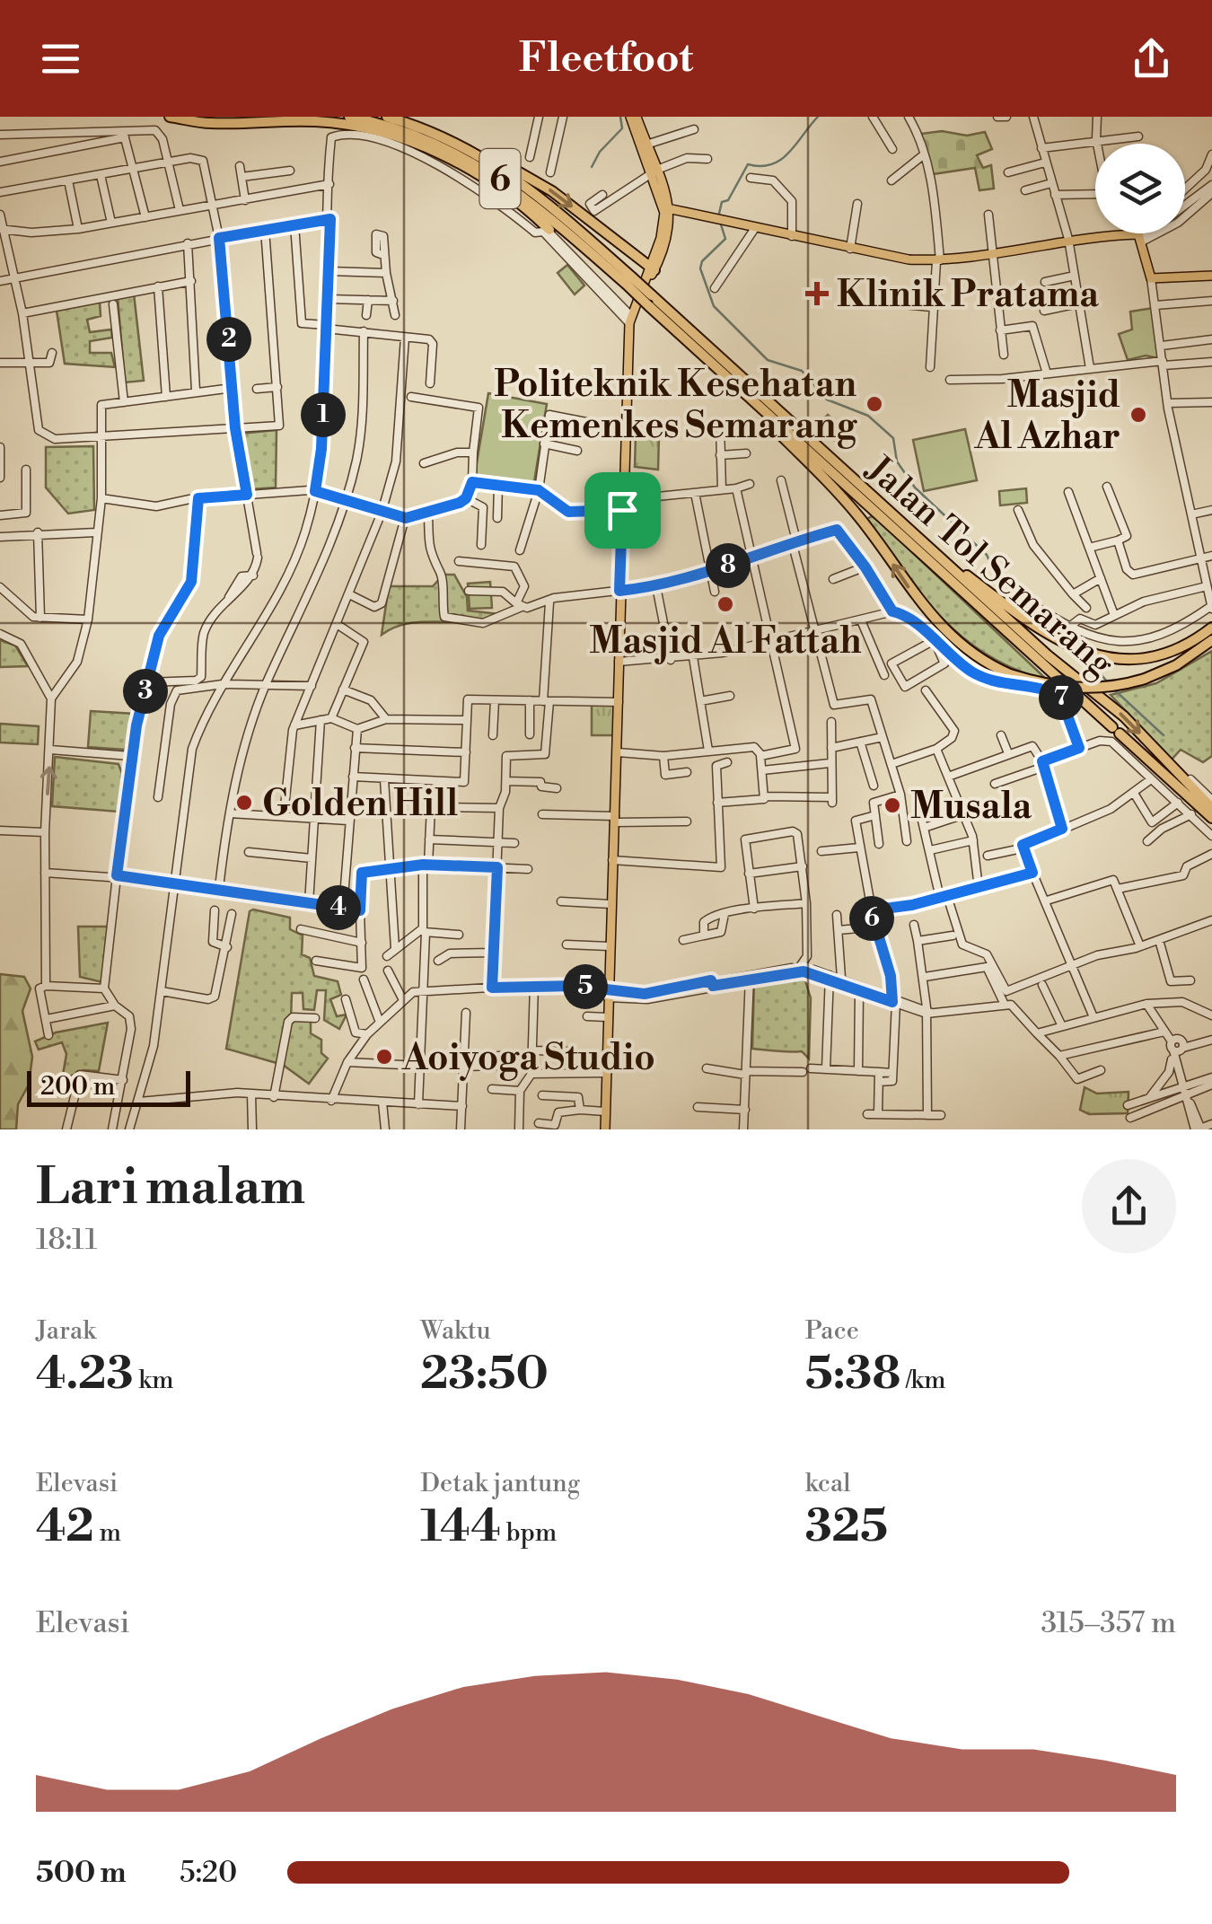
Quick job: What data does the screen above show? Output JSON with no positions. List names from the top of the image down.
{
  "streets": {
    "highway": ["6", "Jalan Tol Semarang"]
  },
  "crossings": [
    ["6", "Jalan Tol Semarang"]
  ],
  "places": {
    "health": ["Klinik Pratama"],
    "other": [
      "Politeknik Kesehatan Kemenkes Semarang",
      "Masjid Al Azhar",
      "Masjid Al Fattah",
      "Golden Hill",
      "Musala",
      "Aoiyoga Studio"
    ]
  },
  "scale_bar": "200 m",
  "page": {
    "header": "Fleetfoot",
    "pins": [
      "2",
      "1",
      "8",
      "3",
      "7",
      "4",
      "6",
      "5"
    ],
    "scale": "200 m",
    "heading": ["Lari malam", "18:11"],
    "stats": [
      ["Jarak", "4.23 km"],
      ["Waktu", "23:50"],
      ["Pace", "5:38 /km"],
      ["Elevasi", "42 m"],
      ["Detak jantung", "144 bpm"],
      ["kcal", "325"]
    ],
    "chart": ["Elevasi", "315–357 m"],
    "list": [
      {
        "name": "500 m",
        "note": "5:20"
      }
    ]
  }
}
